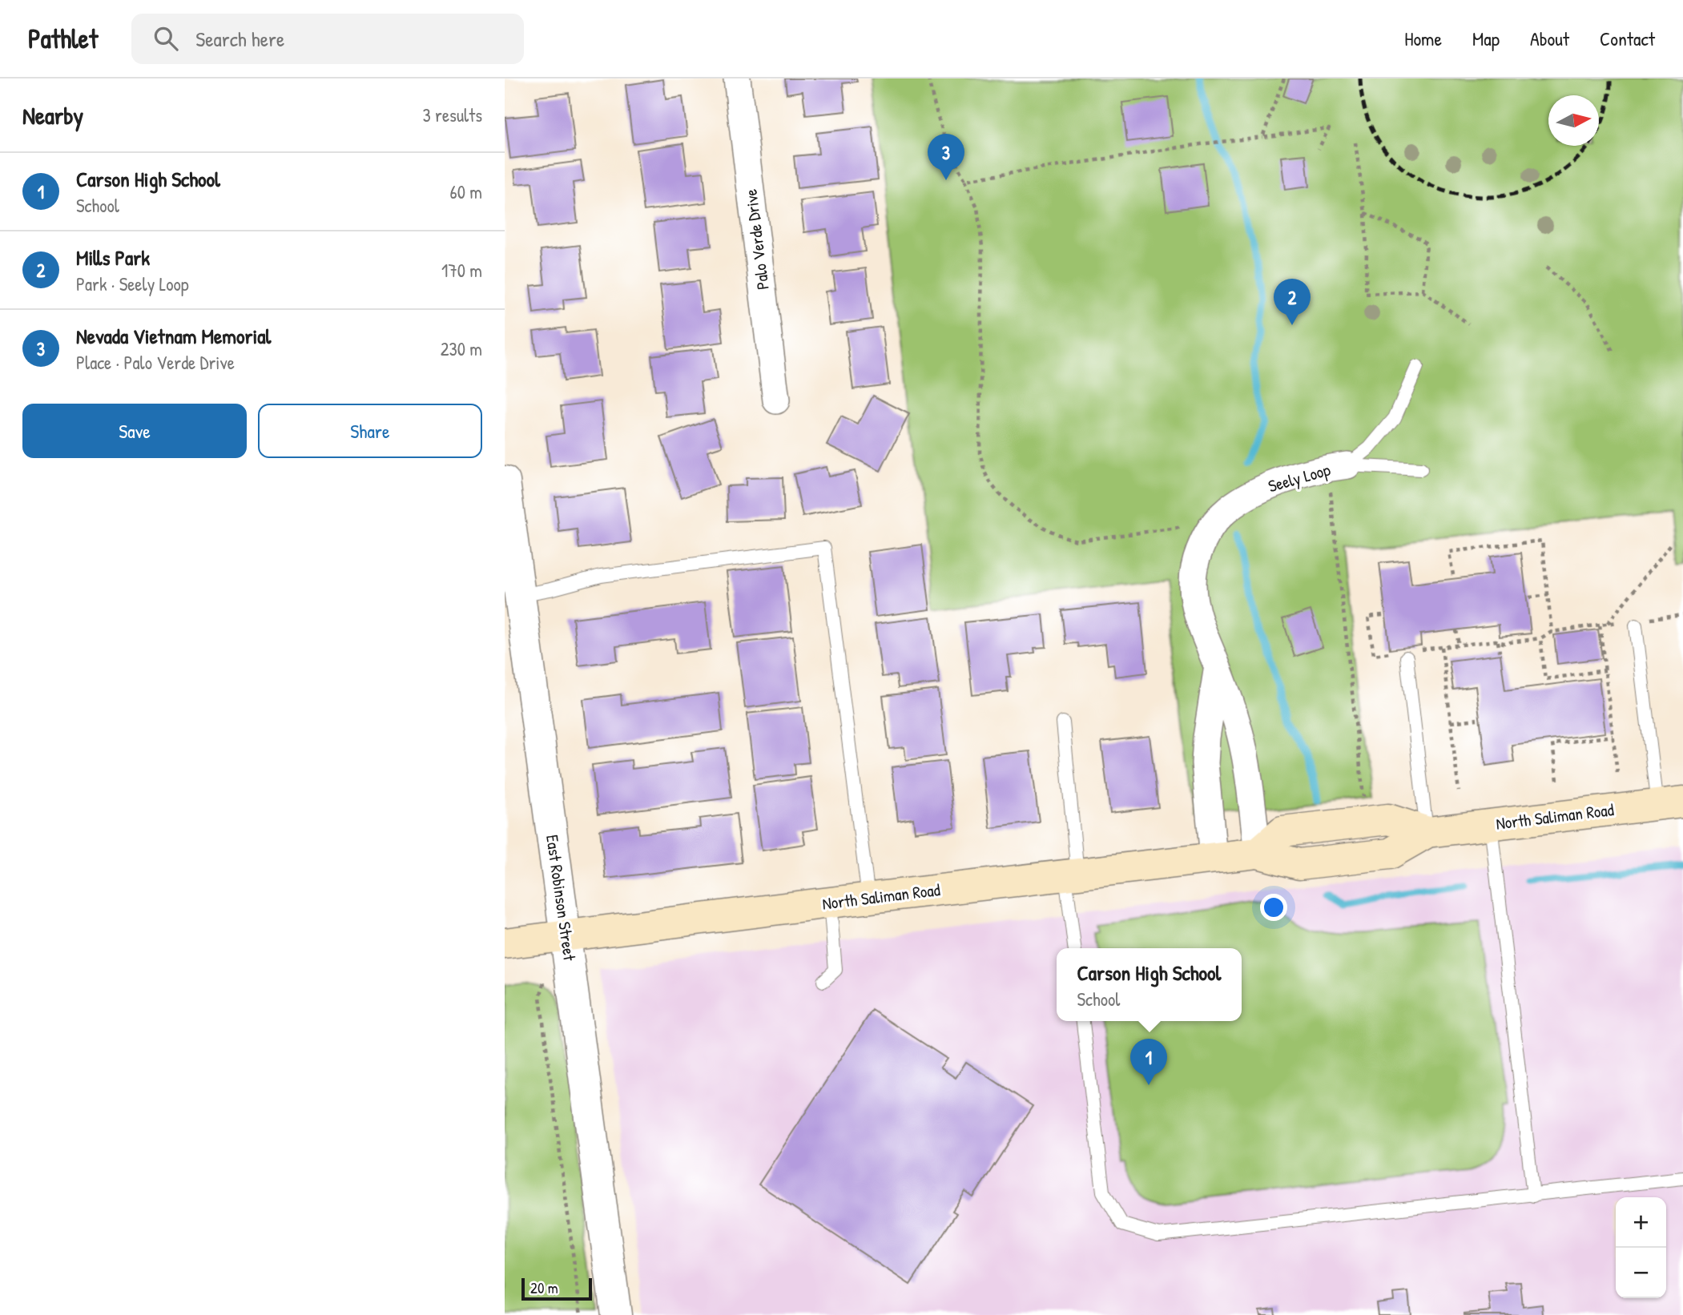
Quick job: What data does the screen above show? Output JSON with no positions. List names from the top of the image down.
{
  "streets": {
    "main road": ["North Saliman Road"],
    "street": ["Palo Verde Drive", "Seely Loop", "East Robinson Street"]
  },
  "crossings": [
    ["Seely Loop", "North Saliman Road"],
    ["North Saliman Road", "East Robinson Street"]
  ],
  "scale_bar": "20 m",
  "north": "right",
  "page": {
    "header": "Pathlet",
    "search": "Search here",
    "nav": [
      "Home",
      "Map",
      "About",
      "Contact"
    ],
    "heading": ["Nearby", "3 results"],
    "pins": ["3", "2", "1"],
    "list": [
      {
        "mark": "1",
        "name": "Carson High School",
        "note": "School",
        "value": "60 m"
      },
      {
        "mark": "2",
        "name": "Mills Park",
        "note": "Park · Seely Loop",
        "value": "170 m"
      },
      {
        "mark": "3",
        "name": "Nevada Vietnam Memorial",
        "note": "Place · Palo Verde Drive",
        "value": "230 m"
      }
    ],
    "buttons": ["Save", "Share"],
    "popup": ["Carson High School", "School"],
    "map_buttons": ["+", "−"],
    "scale": "20 m"
  }
}
